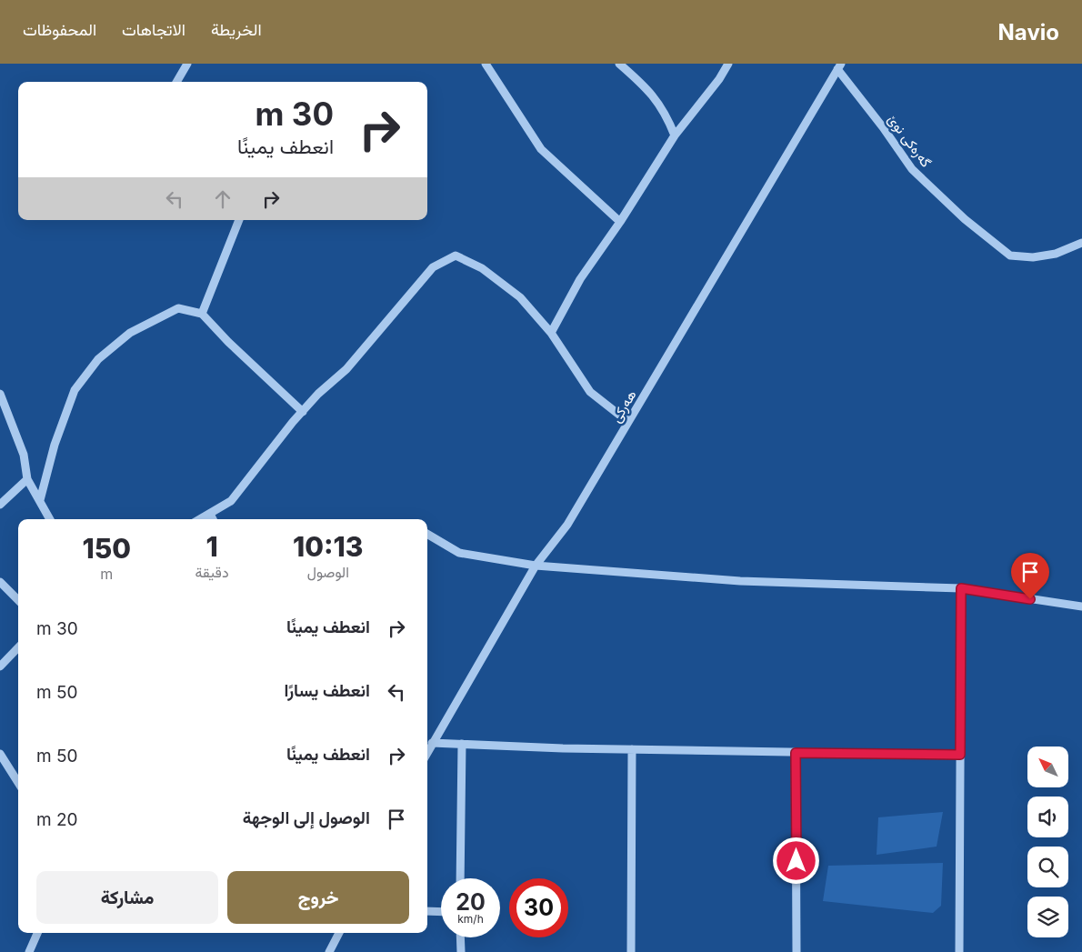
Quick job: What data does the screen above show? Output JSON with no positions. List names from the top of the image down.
{
  "streets": {
    "street": ["گەرەكى نوێ", "هەرکی"]
  },
  "crossings": [
    ["گەرەكى نوێ", "هەرکی"]
  ],
  "north": "top left",
  "page": {
    "header": "Navio",
    "nav": ["الخريطة", "الاتجاهات", "المحفوظات"],
    "turn": ["30 m", "انعطف يمينًا"],
    "eta": [
      "10:13",
      "الوصول",
      "1",
      "دقيقة",
      "150",
      "m"
    ],
    "list": [
      {
        "name": "انعطف يمينًا",
        "value": "30 m"
      },
      {
        "name": "انعطف يسارًا",
        "value": "50 m"
      },
      {
        "name": "انعطف يمينًا",
        "value": "50 m"
      },
      {
        "name": "الوصول إلى الوجهة",
        "value": "20 m"
      }
    ],
    "buttons": ["خروج", "مشاركة"],
    "speed": "20 km/h",
    "limit": "30"
  }
}
